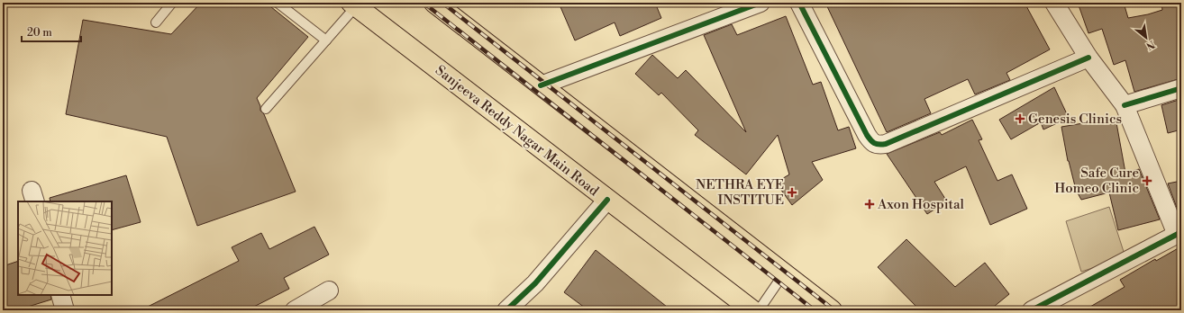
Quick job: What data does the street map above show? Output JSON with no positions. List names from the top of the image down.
{
  "streets": {
    "highway": ["Sanjeeva Reddy Nagar Main Road"]
  },
  "places": {
    "health": [
      "Genesis Clinics",
      "Safe Cure Homeo Clinic",
      "NETHRA EYE INSTITUE",
      "Axon Hospital"
    ]
  },
  "scale_bar": "20 m",
  "north": "bottom right"
}
